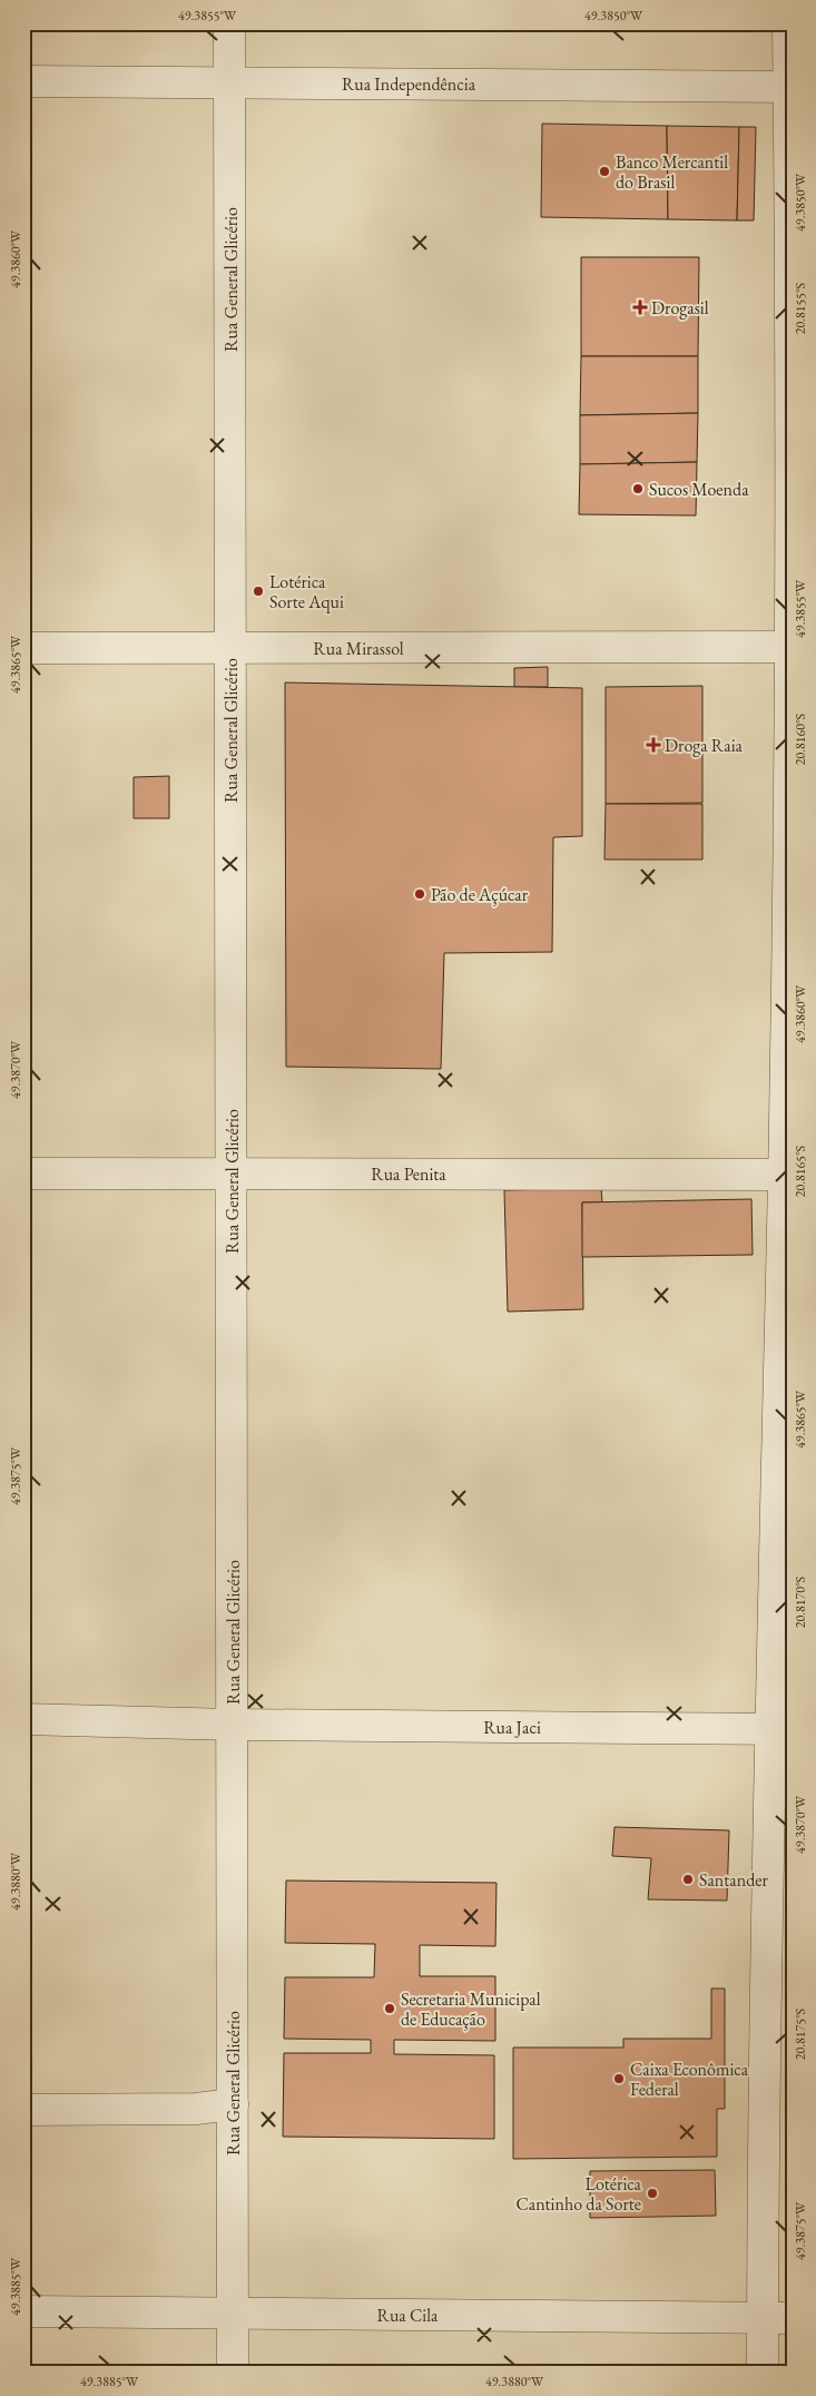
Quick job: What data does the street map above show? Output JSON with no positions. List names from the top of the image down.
{
  "streets": {
    "street": [
      "Rua Independência",
      "Rua General Glicério",
      "Rua Mirassol",
      "Rua Penita",
      "Rua Jaci",
      "Rua Cila"
    ]
  },
  "crossings": [
    ["Rua Independência", "Rua General Glicério"],
    ["Rua General Glicério", "Rua Mirassol"],
    ["Rua General Glicério", "Rua Penita"],
    ["Rua General Glicério", "Rua Jaci"],
    ["Rua General Glicério", "Rua Cila"]
  ],
  "places": {
    "other": [
      "Banco Mercantil do Brasil",
      "Sucos Moenda",
      "Lotérica Sorte Aqui",
      "Pão de Açúcar",
      "Santander",
      "Secretaria Municipal de Educação",
      "Caixa Econômica Federal",
      "Lotérica Cantinho da Sorte"
    ],
    "health": ["Drogasil", "Droga Raia"]
  },
  "coordinates": [
    "49.3855°W",
    "49.3850°W",
    "49.3860°W",
    "20.8155°S",
    "49.3865°W",
    "20.8160°S",
    "49.3870°W",
    "20.8165°S",
    "49.3875°W",
    "20.8170°S",
    "49.3880°W",
    "20.8175°S",
    "49.3885°W"
  ]
}
